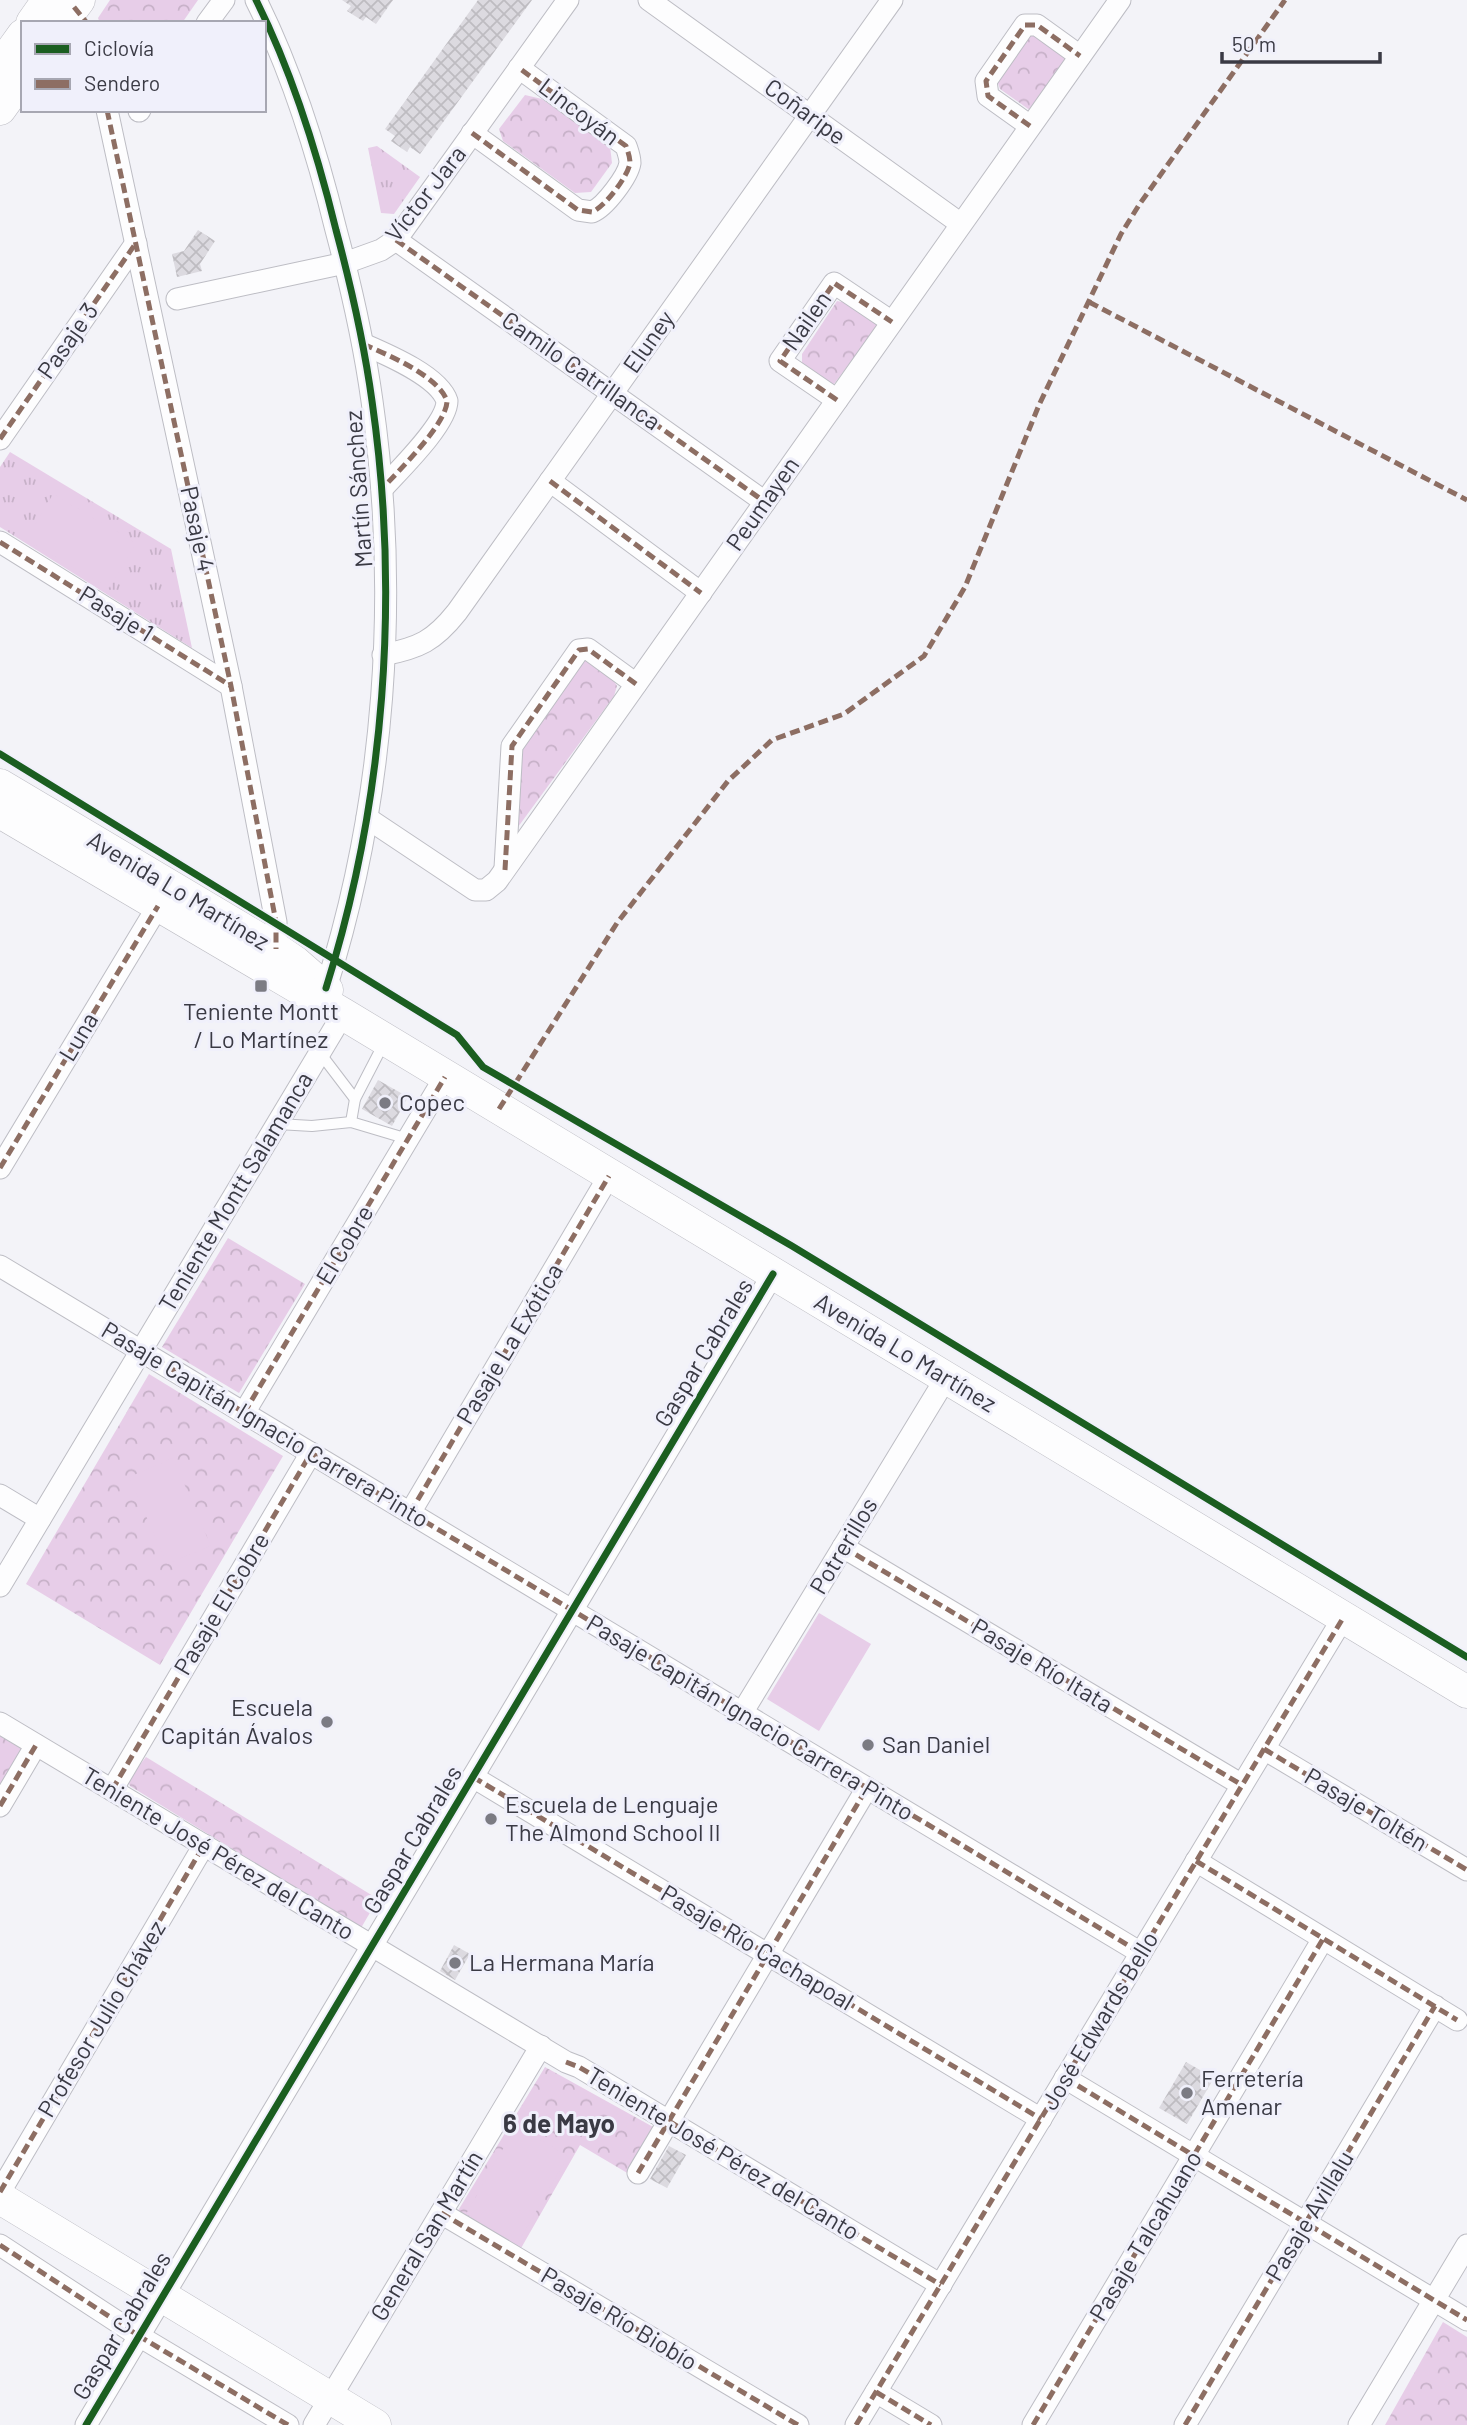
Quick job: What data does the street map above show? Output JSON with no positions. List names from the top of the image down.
{
  "streets": {
    "main road": ["Avenida Lo Martínez"],
    "street": [
      "Lincoyán",
      "Coñaripe",
      "Víctor Jara",
      "Nailen",
      "Pasaje 3",
      "Eluney",
      "Camilo Catrillanca",
      "Martín Sánchez",
      "Peumayen",
      "Pasaje 4",
      "Pasaje 1",
      "Luna",
      "Teniente Montt Salamanca",
      "El Cobre",
      "Pasaje La Exótica",
      "Gaspar Cabrales",
      "Pasaje Capitán Ignacio Carrera Pinto",
      "Potrerillos",
      "Pasaje El Cobre",
      "Pasaje Río Itata",
      "Pasaje Toltén",
      "Teniente José Pérez del Canto",
      "Pasaje Río Cachapoal",
      "Profesor Julio Chávez",
      "José Edwards Bello",
      "Pasaje Avillalu",
      "General San Martín",
      "Pasaje Talcahuano",
      "Pasaje Río Biobío"
    ]
  },
  "crossings": [
    ["Lincoyán", "Víctor Jara"],
    ["Coñaripe", "Eluney"],
    ["Coñaripe", "Peumayen"],
    ["Víctor Jara", "Camilo Catrillanca"],
    ["Víctor Jara", "Martín Sánchez"],
    ["Nailen", "Peumayen"],
    ["Pasaje 3", "Pasaje 4"],
    ["Eluney", "Camilo Catrillanca"],
    ["Eluney", "Martín Sánchez"],
    ["Camilo Catrillanca", "Peumayen"],
    ["Martín Sánchez", "Peumayen"],
    ["Martín Sánchez", "Avenida Lo Martínez"],
    ["Pasaje 4", "Pasaje 1"],
    ["Pasaje 4", "Avenida Lo Martínez"],
    ["Avenida Lo Martínez", "Luna"],
    ["Avenida Lo Martínez", "Teniente Montt Salamanca"],
    ["Avenida Lo Martínez", "El Cobre"],
    ["Avenida Lo Martínez", "Pasaje La Exótica"],
    ["Avenida Lo Martínez", "Gaspar Cabrales"],
    ["Avenida Lo Martínez", "Potrerillos"],
    ["Avenida Lo Martínez", "José Edwards Bello"],
    ["Teniente Montt Salamanca", "Pasaje Capitán Ignacio Carrera Pinto"],
    ["El Cobre", "Pasaje Capitán Ignacio Carrera Pinto"],
    ["Pasaje La Exótica", "Pasaje Capitán Ignacio Carrera Pinto"],
    ["Gaspar Cabrales", "Pasaje Capitán Ignacio Carrera Pinto"],
    ["Gaspar Cabrales", "Teniente José Pérez del Canto"],
    ["Gaspar Cabrales", "Pasaje Río Cachapoal"],
    ["Pasaje Capitán Ignacio Carrera Pinto", "Potrerillos"],
    ["Pasaje Capitán Ignacio Carrera Pinto", "Pasaje El Cobre"],
    ["Pasaje Capitán Ignacio Carrera Pinto", "José Edwards Bello"],
    ["Potrerillos", "Pasaje Río Itata"],
    ["Pasaje El Cobre", "Teniente José Pérez del Canto"],
    ["Pasaje Río Itata", "José Edwards Bello"],
    ["Pasaje Toltén", "José Edwards Bello"],
    ["Teniente José Pérez del Canto", "Profesor Julio Chávez"],
    ["Teniente José Pérez del Canto", "José Edwards Bello"],
    ["Teniente José Pérez del Canto", "General San Martín"],
    ["Pasaje Río Cachapoal", "José Edwards Bello"],
    ["General San Martín", "Pasaje Río Biobío"]
  ],
  "districts": ["6 de Mayo"],
  "places": {
    "transit": ["Teniente Montt / Lo Martínez"],
    "other": [
      "Copec",
      "Escuela Capitán Ávalos",
      "San Daniel",
      "Escuela de Lenguaje The Almond School II",
      "La Hermana María",
      "Ferretería Amenar"
    ]
  },
  "legend": ["Ciclovía", "Sendero"],
  "scale_bar": "50 m"
}
